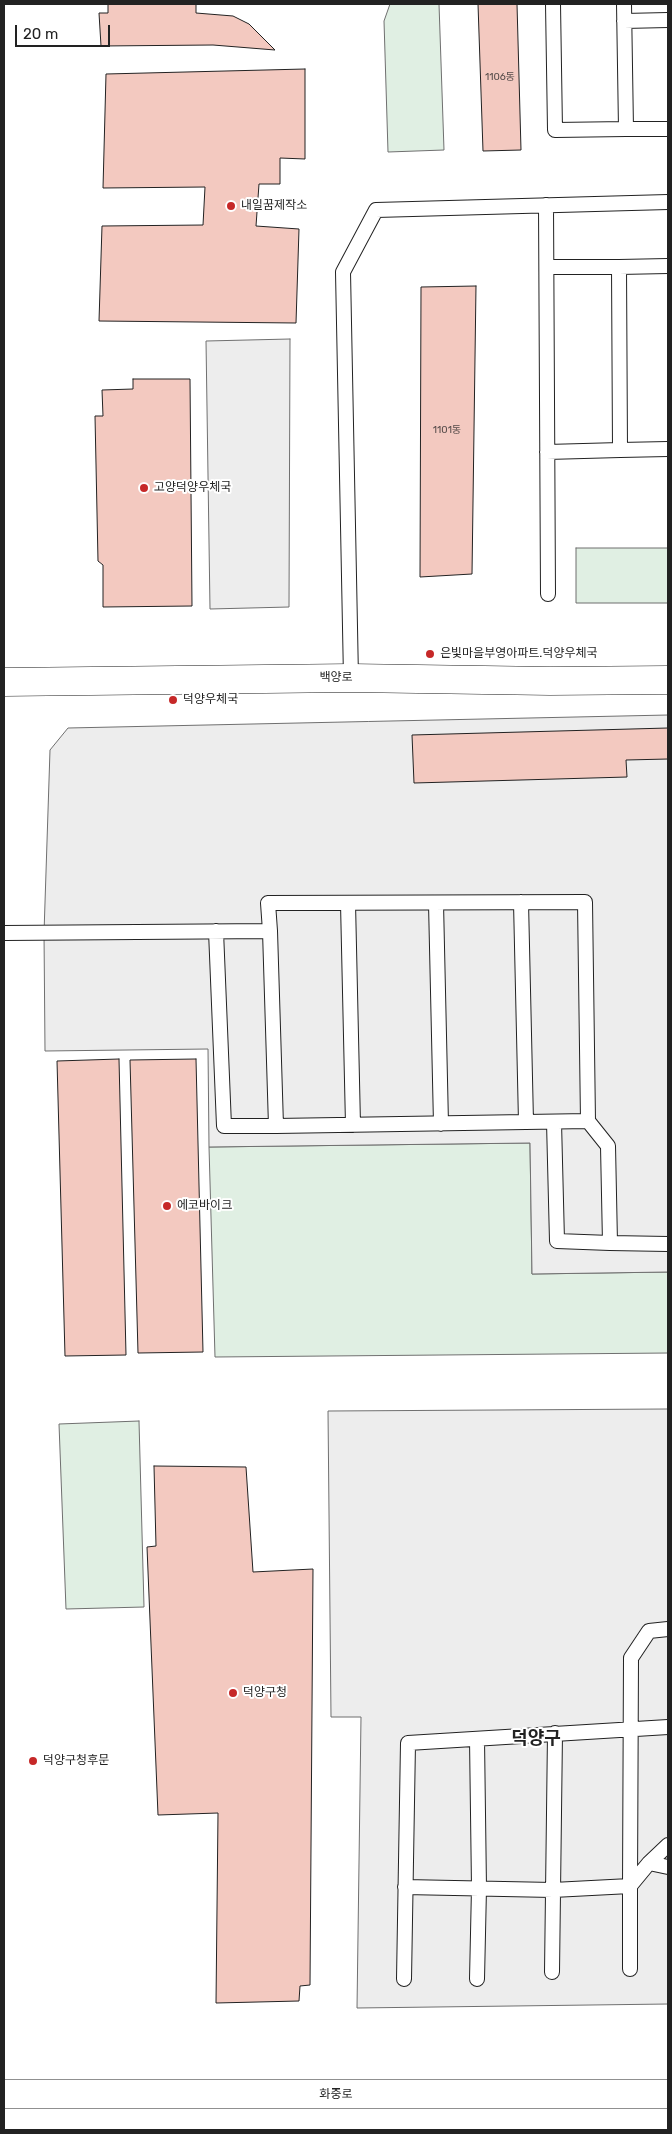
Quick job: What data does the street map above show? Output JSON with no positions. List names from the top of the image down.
{
  "streets": {
    "street": ["백양로", "화중로"]
  },
  "districts": ["덕양구"],
  "places": [
    "내일꿈제작소",
    "고양덕양우체국",
    "은빛마을부영아파트.덕양우체국",
    "덕양우체국",
    "에코바이크",
    "덕양구청",
    "덕양구청후문"
  ],
  "house_numbers": ["1106동", "1101동"],
  "scale_bar": "20 m"
}
